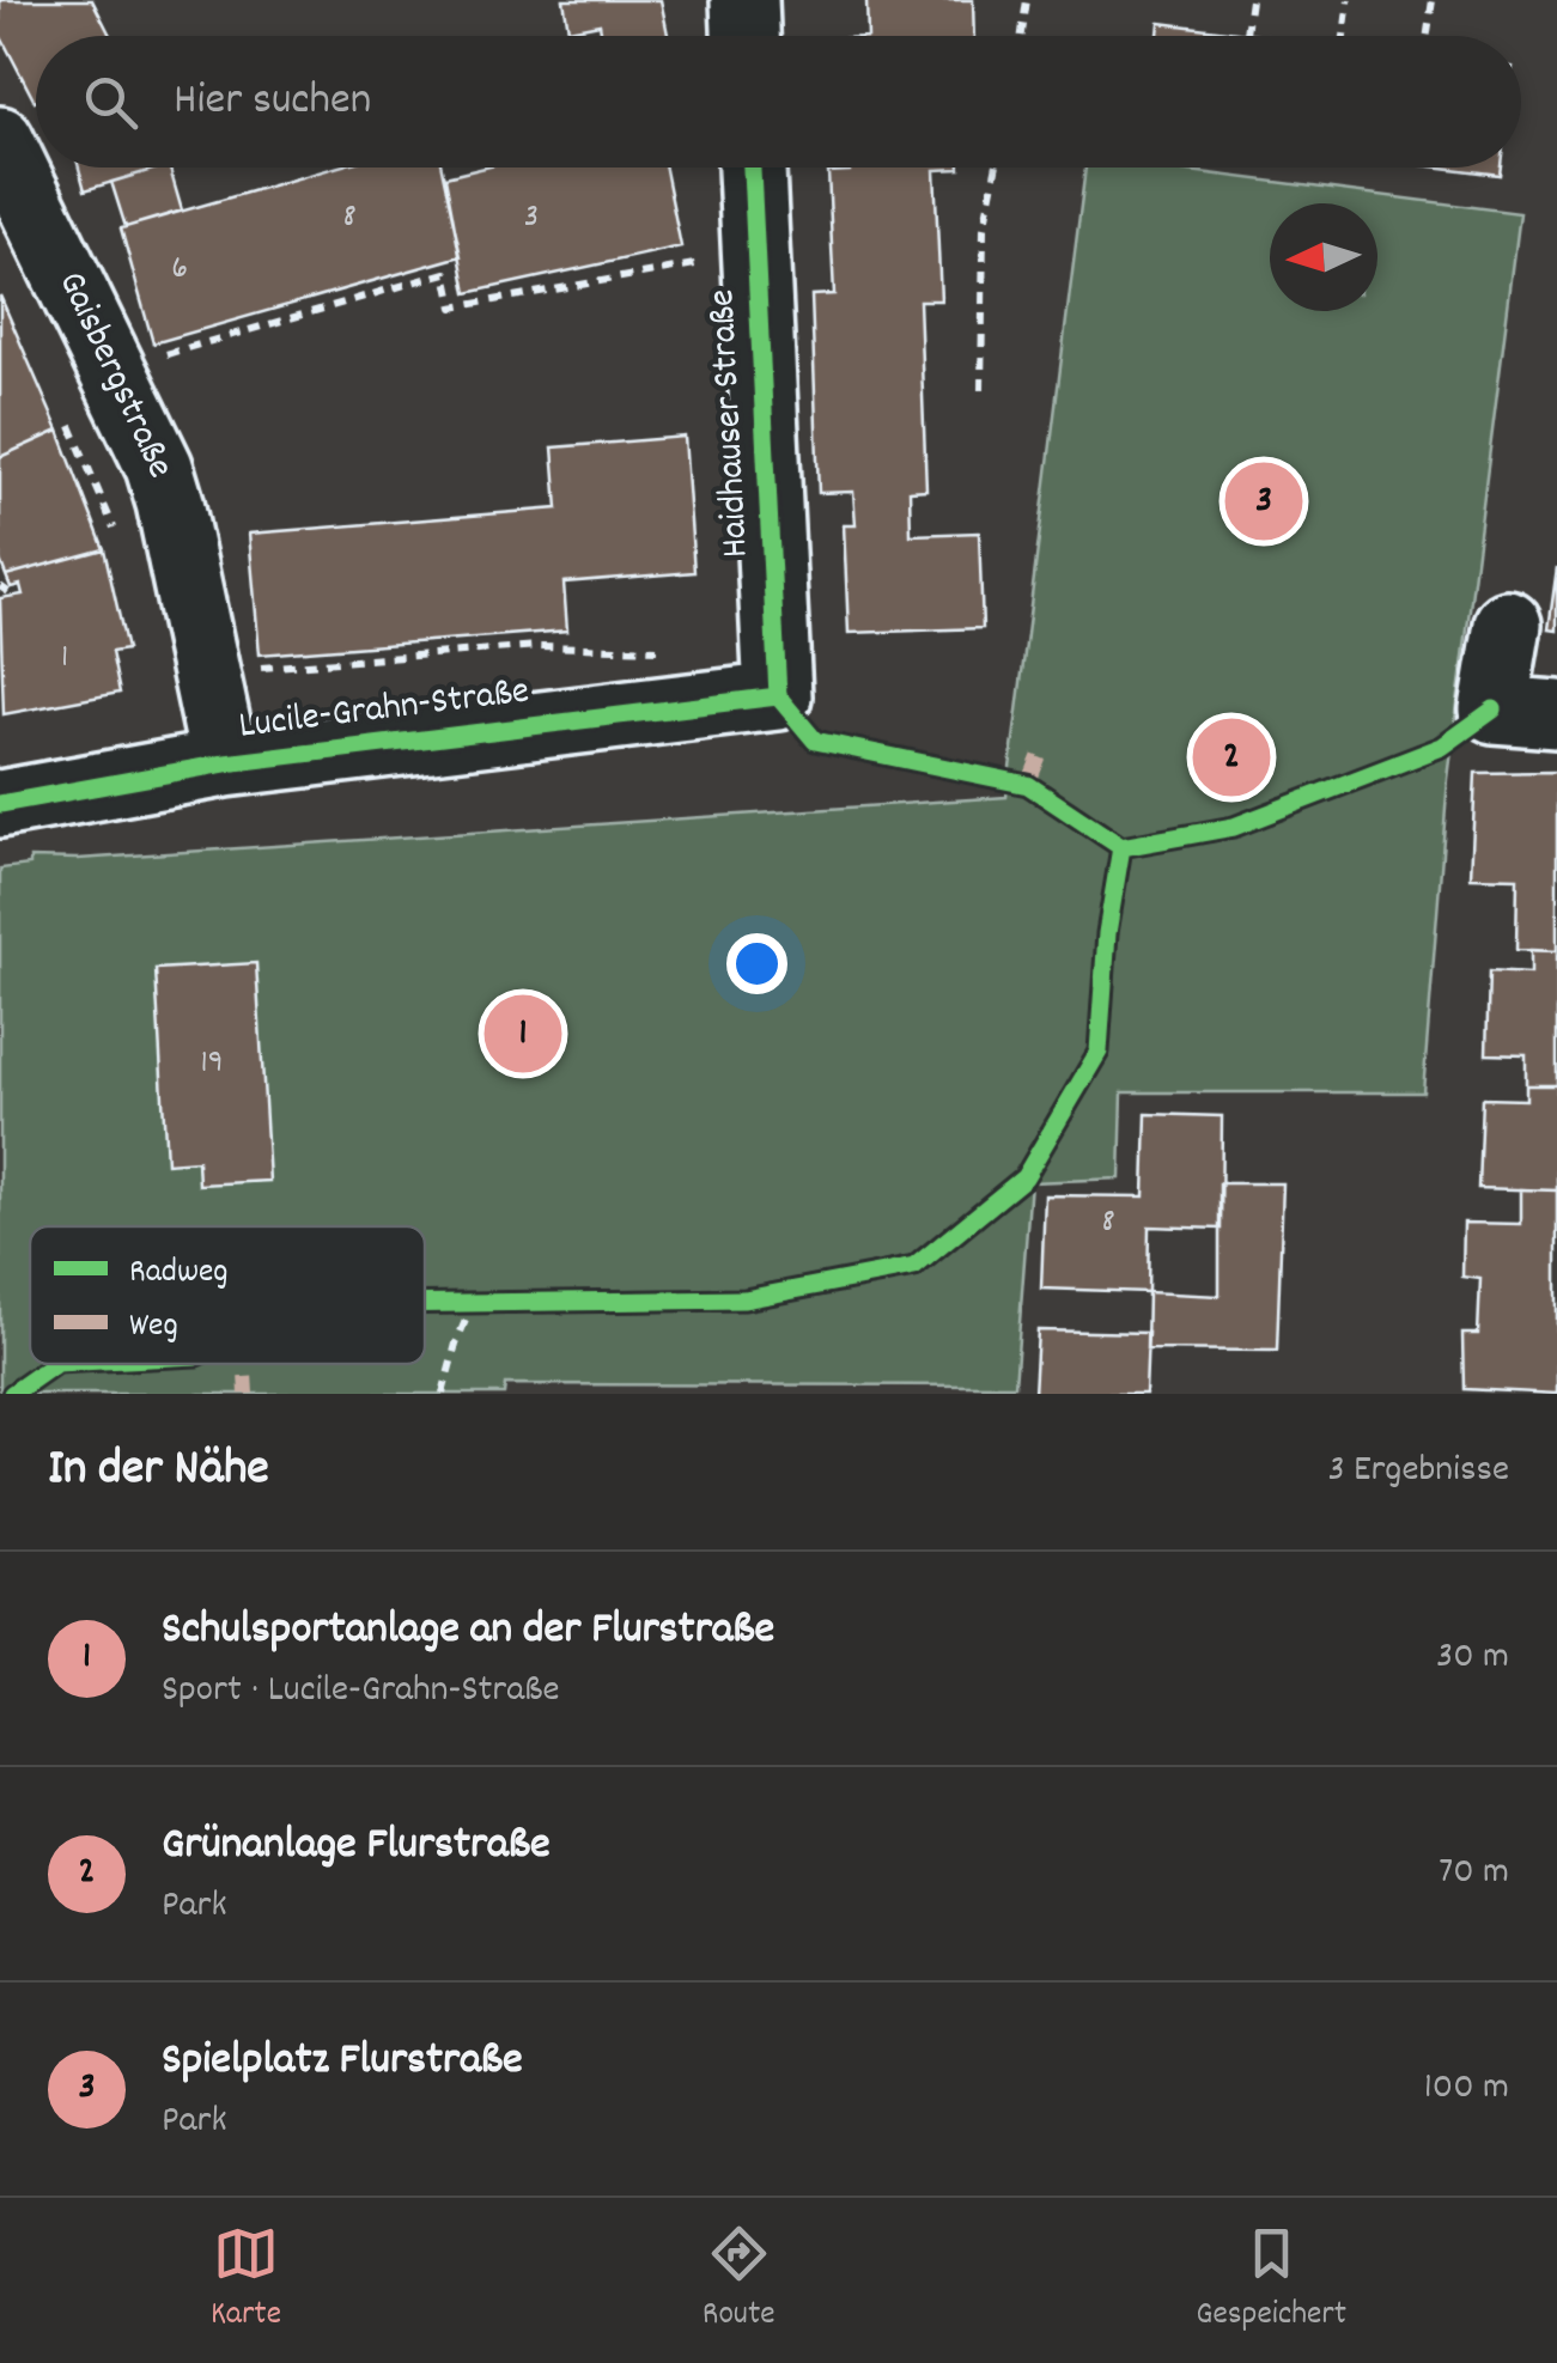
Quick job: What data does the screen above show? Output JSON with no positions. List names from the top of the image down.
{
  "streets": {
    "street": ["Gaisbergstraße", "Haidhauser Straße", "Lucile-Grahn-Straße"]
  },
  "crossings": [
    ["Gaisbergstraße", "Lucile-Grahn-Straße"],
    ["Haidhauser Straße", "Lucile-Grahn-Straße"]
  ],
  "house_numbers": [
    "8",
    "3",
    "6",
    "1",
    "19",
    "8"
  ],
  "legend": ["Radweg", "Weg"],
  "north": "left",
  "page": {
    "search": "Hier suchen",
    "pins": ["3", "2", "1"],
    "heading": ["In der Nähe", "3 Ergebnisse"],
    "list": [
      {
        "mark": "1",
        "name": "Schulsportanlage an der Flurstraße",
        "note": "Sport · Lucile-Grahn-Straße",
        "value": "30 m"
      },
      {
        "mark": "2",
        "name": "Grünanlage Flurstraße",
        "note": "Park",
        "value": "70 m"
      },
      {
        "mark": "3",
        "name": "Spielplatz Flurstraße",
        "note": "Park",
        "value": "100 m"
      }
    ],
    "nav": ["Karte", "Route", "Gespeichert"]
  }
}
